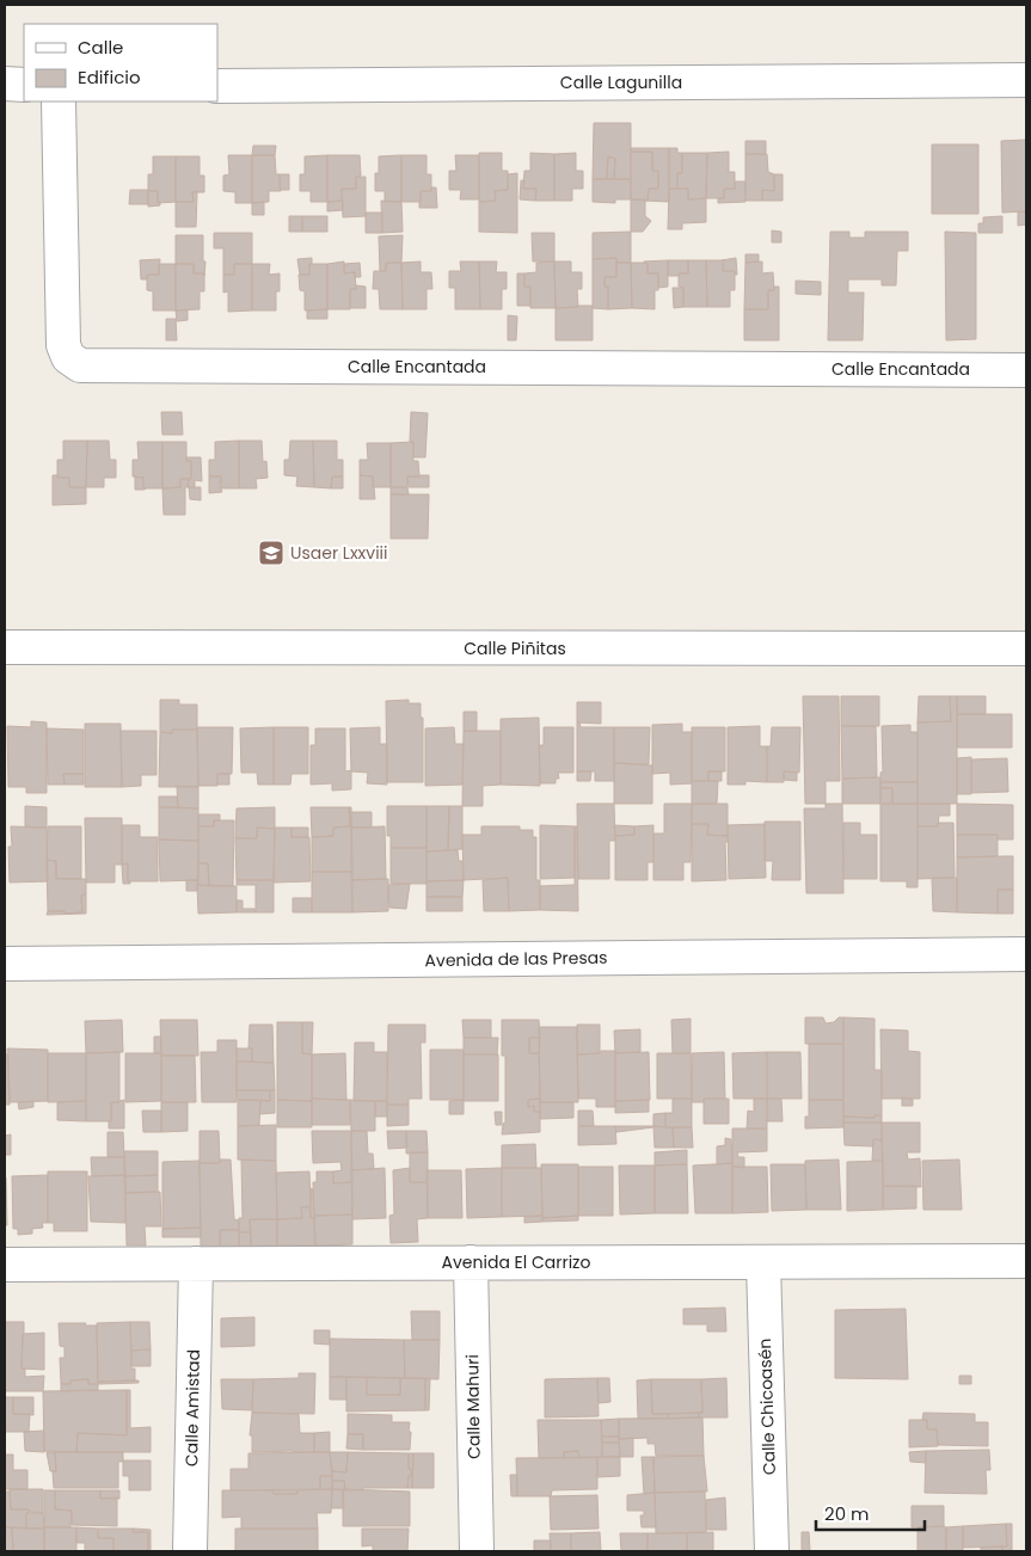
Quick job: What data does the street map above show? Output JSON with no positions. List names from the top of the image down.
{
  "streets": {
    "street": [
      "Calle Lagunilla",
      "Calle Encantada",
      "Calle Piñitas",
      "Avenida de las Presas",
      "Avenida El Carrizo",
      "Calle Mahuri",
      "Calle Chicoasén",
      "Calle Amistad"
    ]
  },
  "crossings": [
    ["Avenida El Carrizo", "Calle Mahuri"],
    ["Avenida El Carrizo", "Calle Chicoasén"],
    ["Avenida El Carrizo", "Calle Amistad"]
  ],
  "places": {
    "school or university": ["Usaer Lxxviii"]
  },
  "legend": ["Calle", "Edificio"],
  "scale_bar": "20 m"
}
